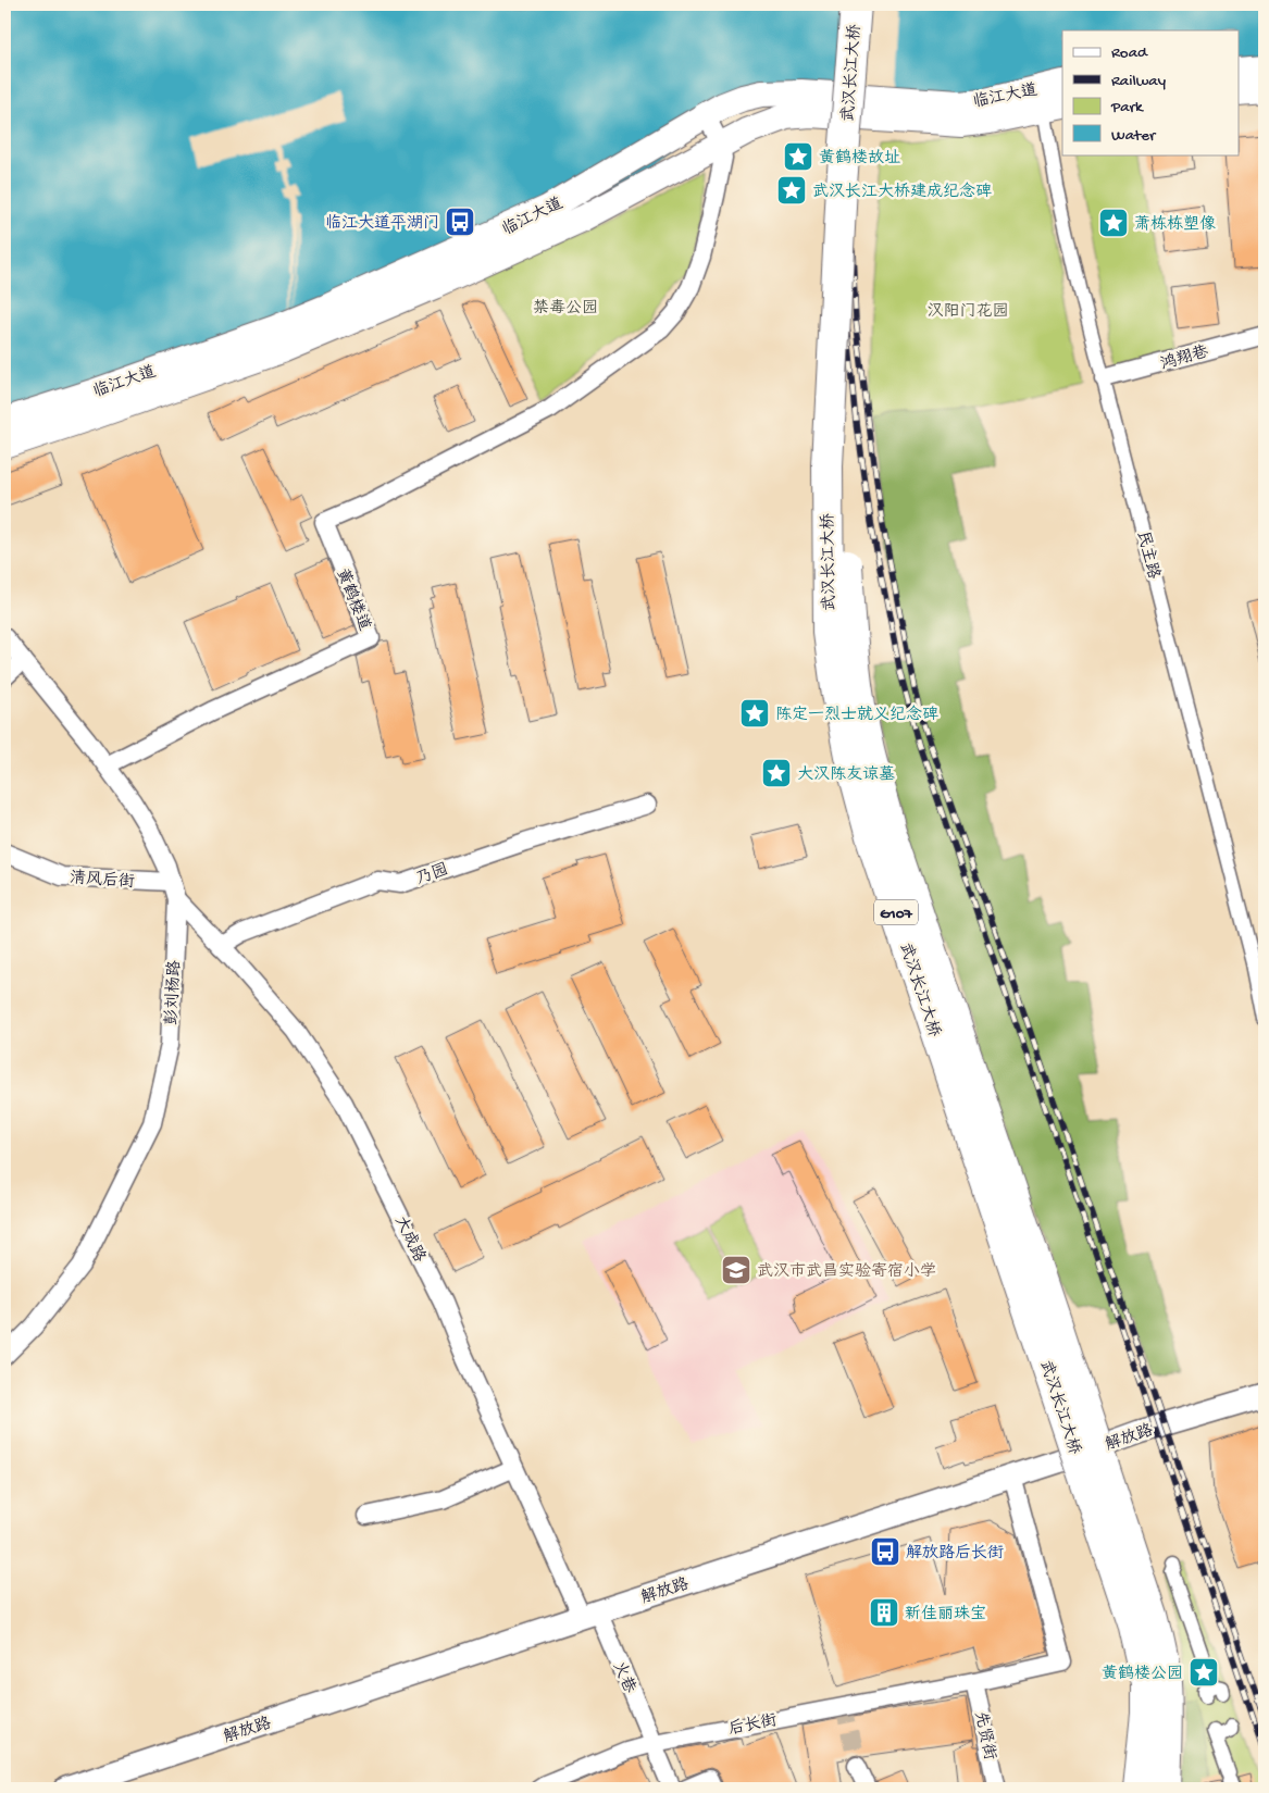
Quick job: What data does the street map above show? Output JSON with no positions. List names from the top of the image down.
{
  "streets": {
    "highway": ["武汉长江大桥", "G107"],
    "main road": ["临江大道"],
    "street": [
      "鸿翔巷",
      "民主路",
      "黄鹤楼道",
      "乃园",
      "清风后街",
      "彭刘杨路",
      "大成路",
      "解放路",
      "火巷",
      "后长街",
      "先贤街"
    ]
  },
  "crossings": [
    ["临江大道", "民主路"],
    ["临江大道", "黄鹤楼道"],
    ["鸿翔巷", "民主路"],
    ["黄鹤楼道", "彭刘杨路"],
    ["乃园", "大成路"],
    ["清风后街", "彭刘杨路"],
    ["清风后街", "大成路"],
    ["彭刘杨路", "大成路"],
    ["大成路", "解放路"],
    ["大成路", "火巷"],
    ["解放路", "火巷"],
    ["解放路", "后长街"],
    ["火巷", "后长街"],
    ["后长街", "先贤街"]
  ],
  "parks": ["禁毒公园", "汉阳门花园"],
  "places": {
    "place": [
      "黄鹤楼故址",
      "武汉长江大桥建成纪念碑",
      "萧栋栋塑像",
      "陈定一烈士就义纪念碑",
      "大汉陈友谅墓",
      "黄鹤楼公园"
    ],
    "bus stop": ["临江大道平湖门", "解放路后长街"],
    "school or university": ["武汉市武昌实验寄宿小学"],
    "building": ["新佳丽珠宝"]
  },
  "legend": [
    "Road",
    "Railway",
    "Park",
    "Water"
  ]
}
